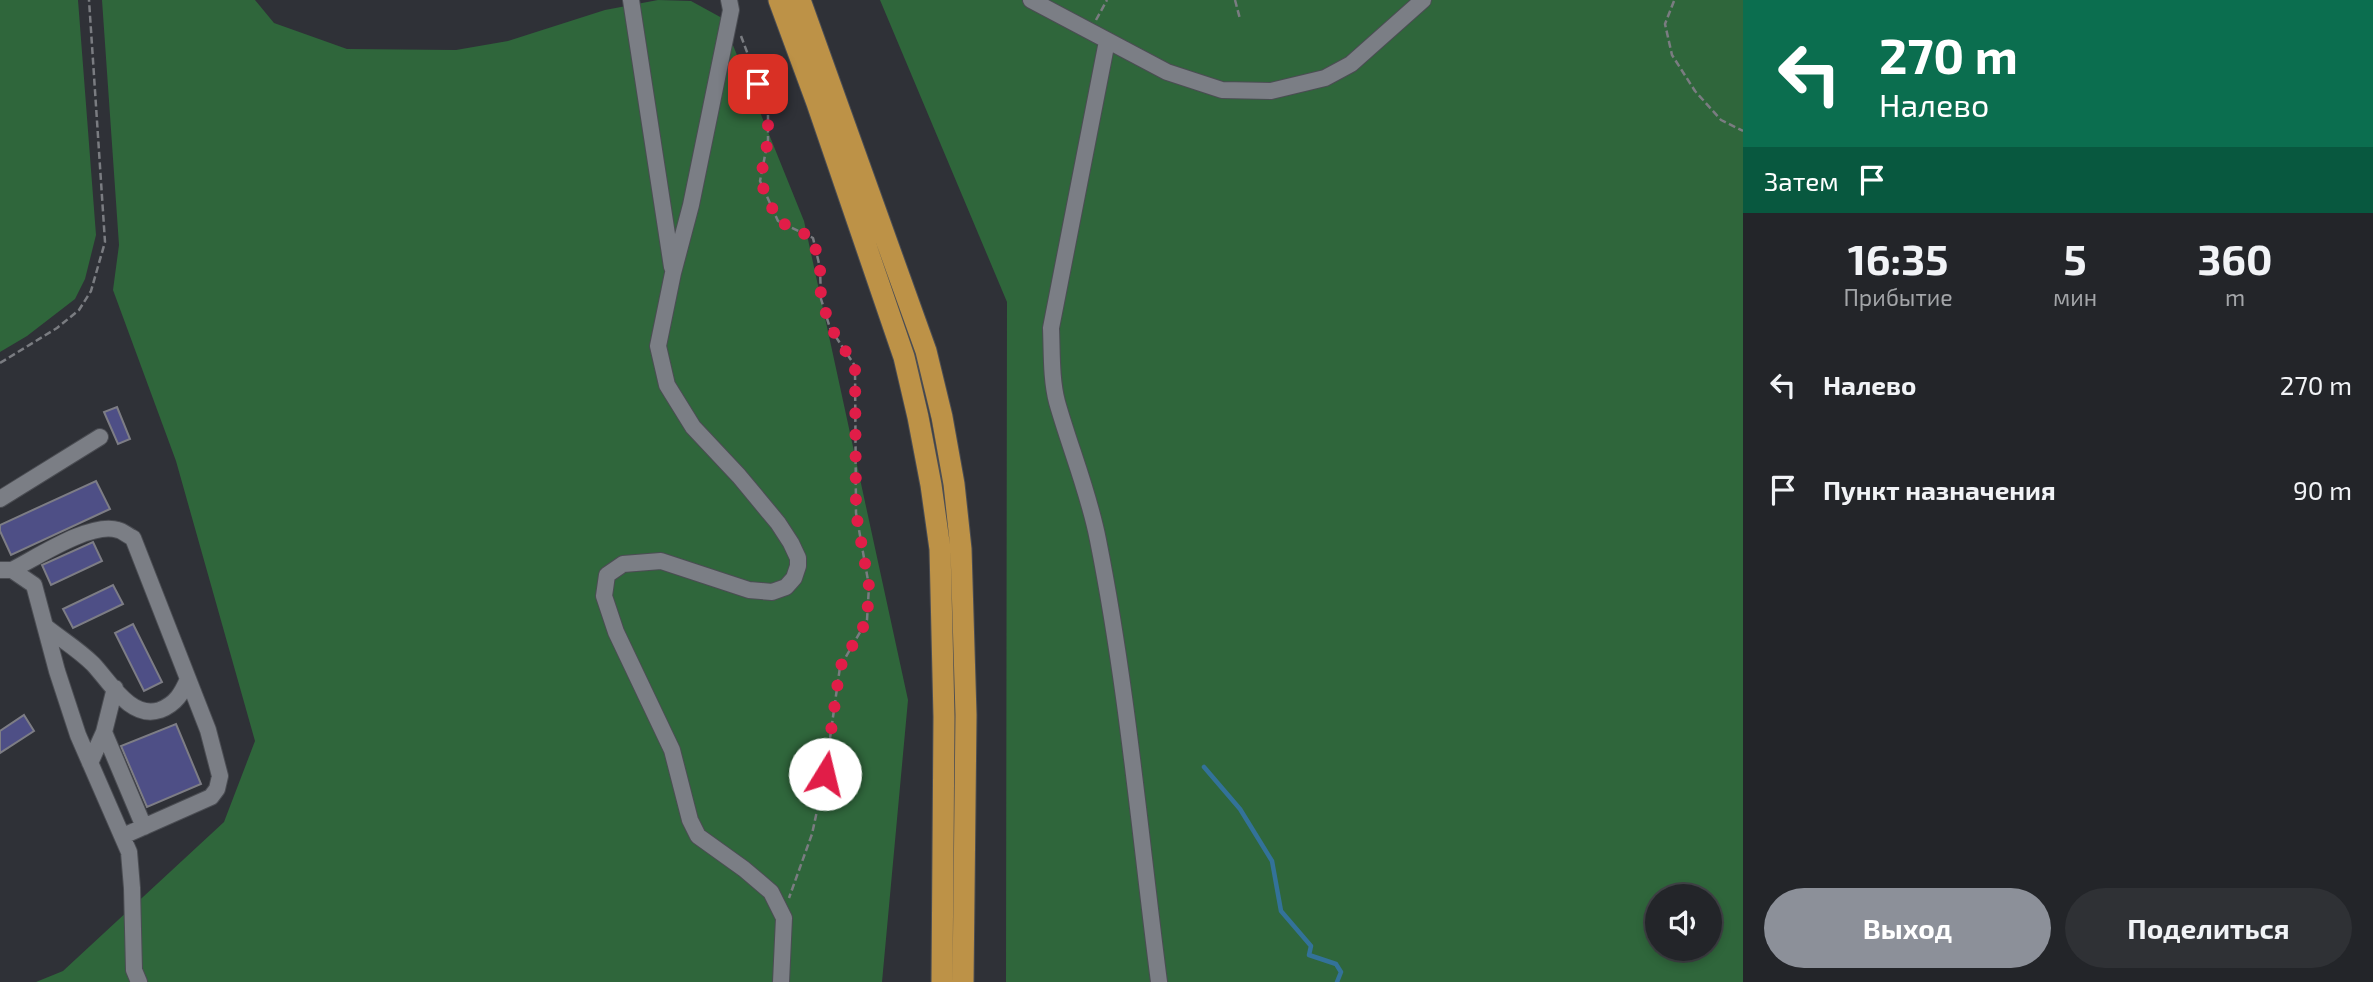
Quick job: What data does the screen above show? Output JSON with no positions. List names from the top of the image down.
{
  "page": {
    "turn": ["270 m", "Налево"],
    "then": "Затем",
    "eta": [
      "16:35",
      "Прибытие",
      "5",
      "мин",
      "360",
      "m"
    ],
    "list": [
      {
        "name": "Налево",
        "value": "270 m"
      },
      {
        "name": "Пункт назначения",
        "value": "90 m"
      }
    ],
    "buttons": ["Выход", "Поделиться"]
  }
}
